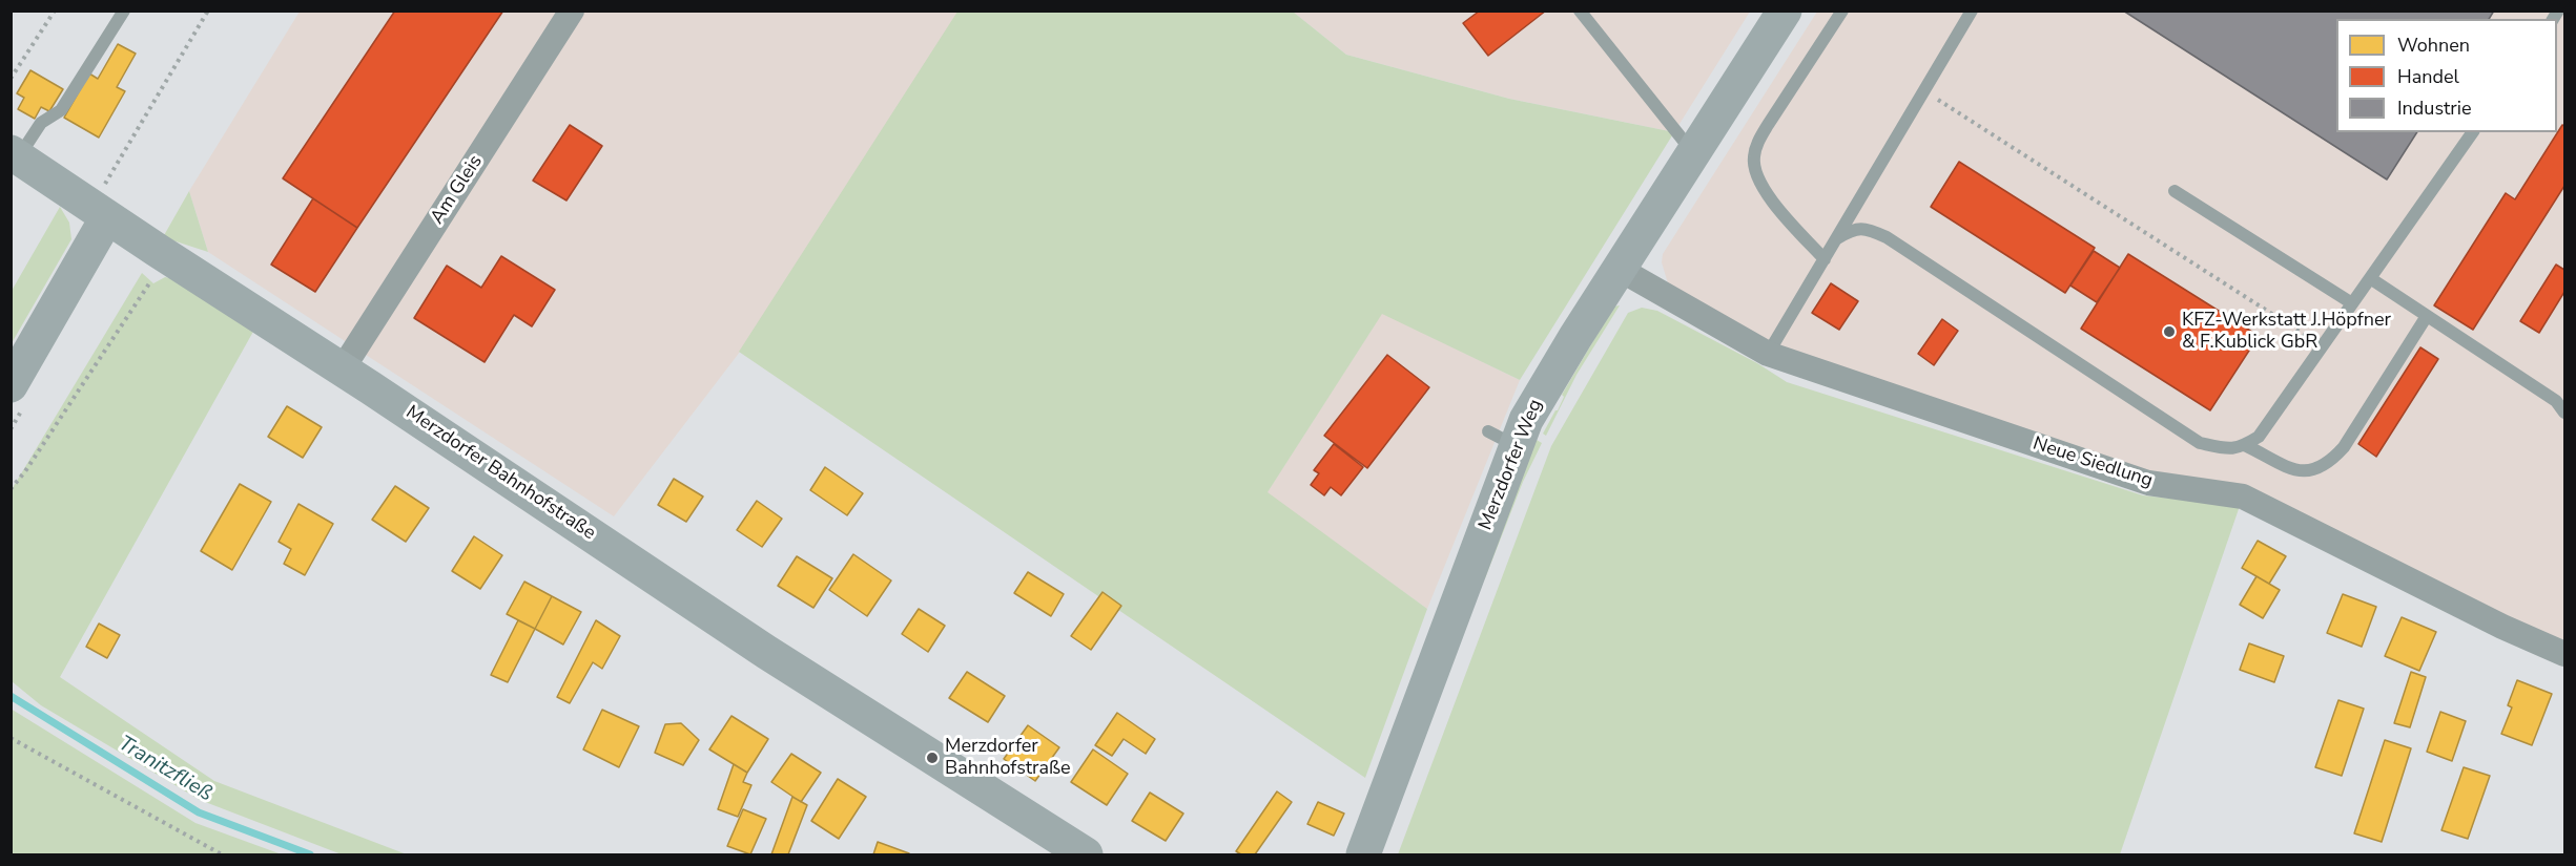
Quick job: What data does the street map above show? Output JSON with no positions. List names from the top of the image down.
{
  "streets": {
    "street": [
      "Am Gleis",
      "Neue Siedlung",
      "Merzdorfer Weg",
      "Merzdorfer Bahnhofstraße"
    ]
  },
  "crossings": [
    ["Am Gleis", "Merzdorfer Bahnhofstraße"],
    ["Neue Siedlung", "Merzdorfer Weg"]
  ],
  "water": ["Tranitzfließ"],
  "places": ["KFZ-Werkstatt J.Höpfner & F.Kublick GbR", "Merzdorfer Bahnhofstraße"],
  "legend": ["Wohnen", "Handel", "Industrie"]
}
